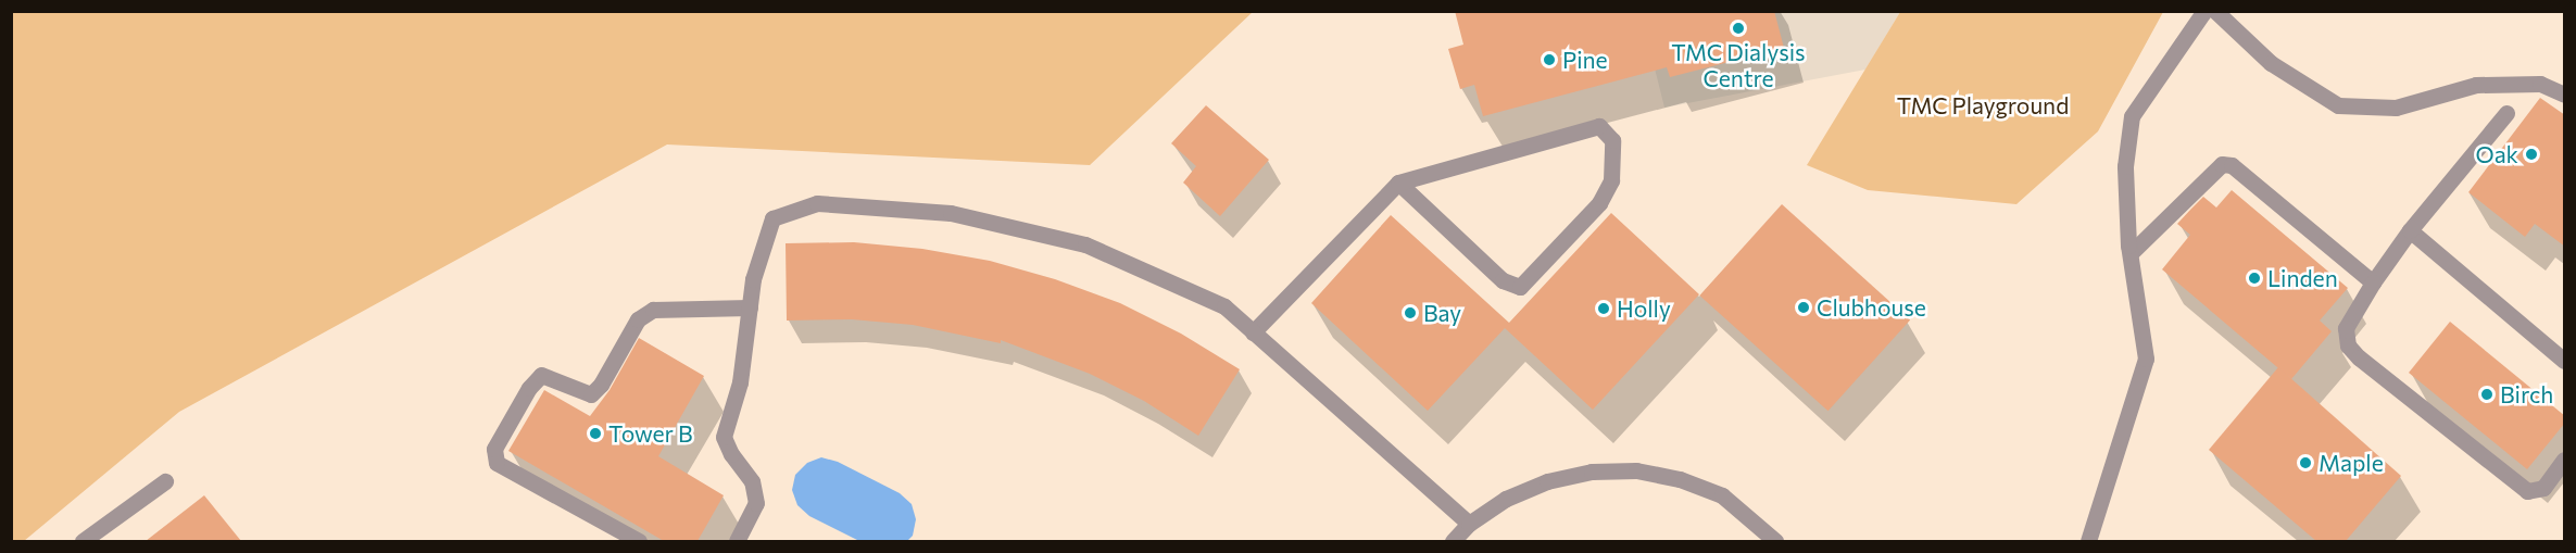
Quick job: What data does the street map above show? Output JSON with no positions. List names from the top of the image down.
{
  "parks": ["TMC Playground"],
  "places": [
    "TMC Dialysis Centre",
    "Pine",
    "Oak",
    "Linden",
    "Clubhouse",
    "Holly",
    "Bay",
    "Birch",
    "Tower B",
    "Maple"
  ]
}
